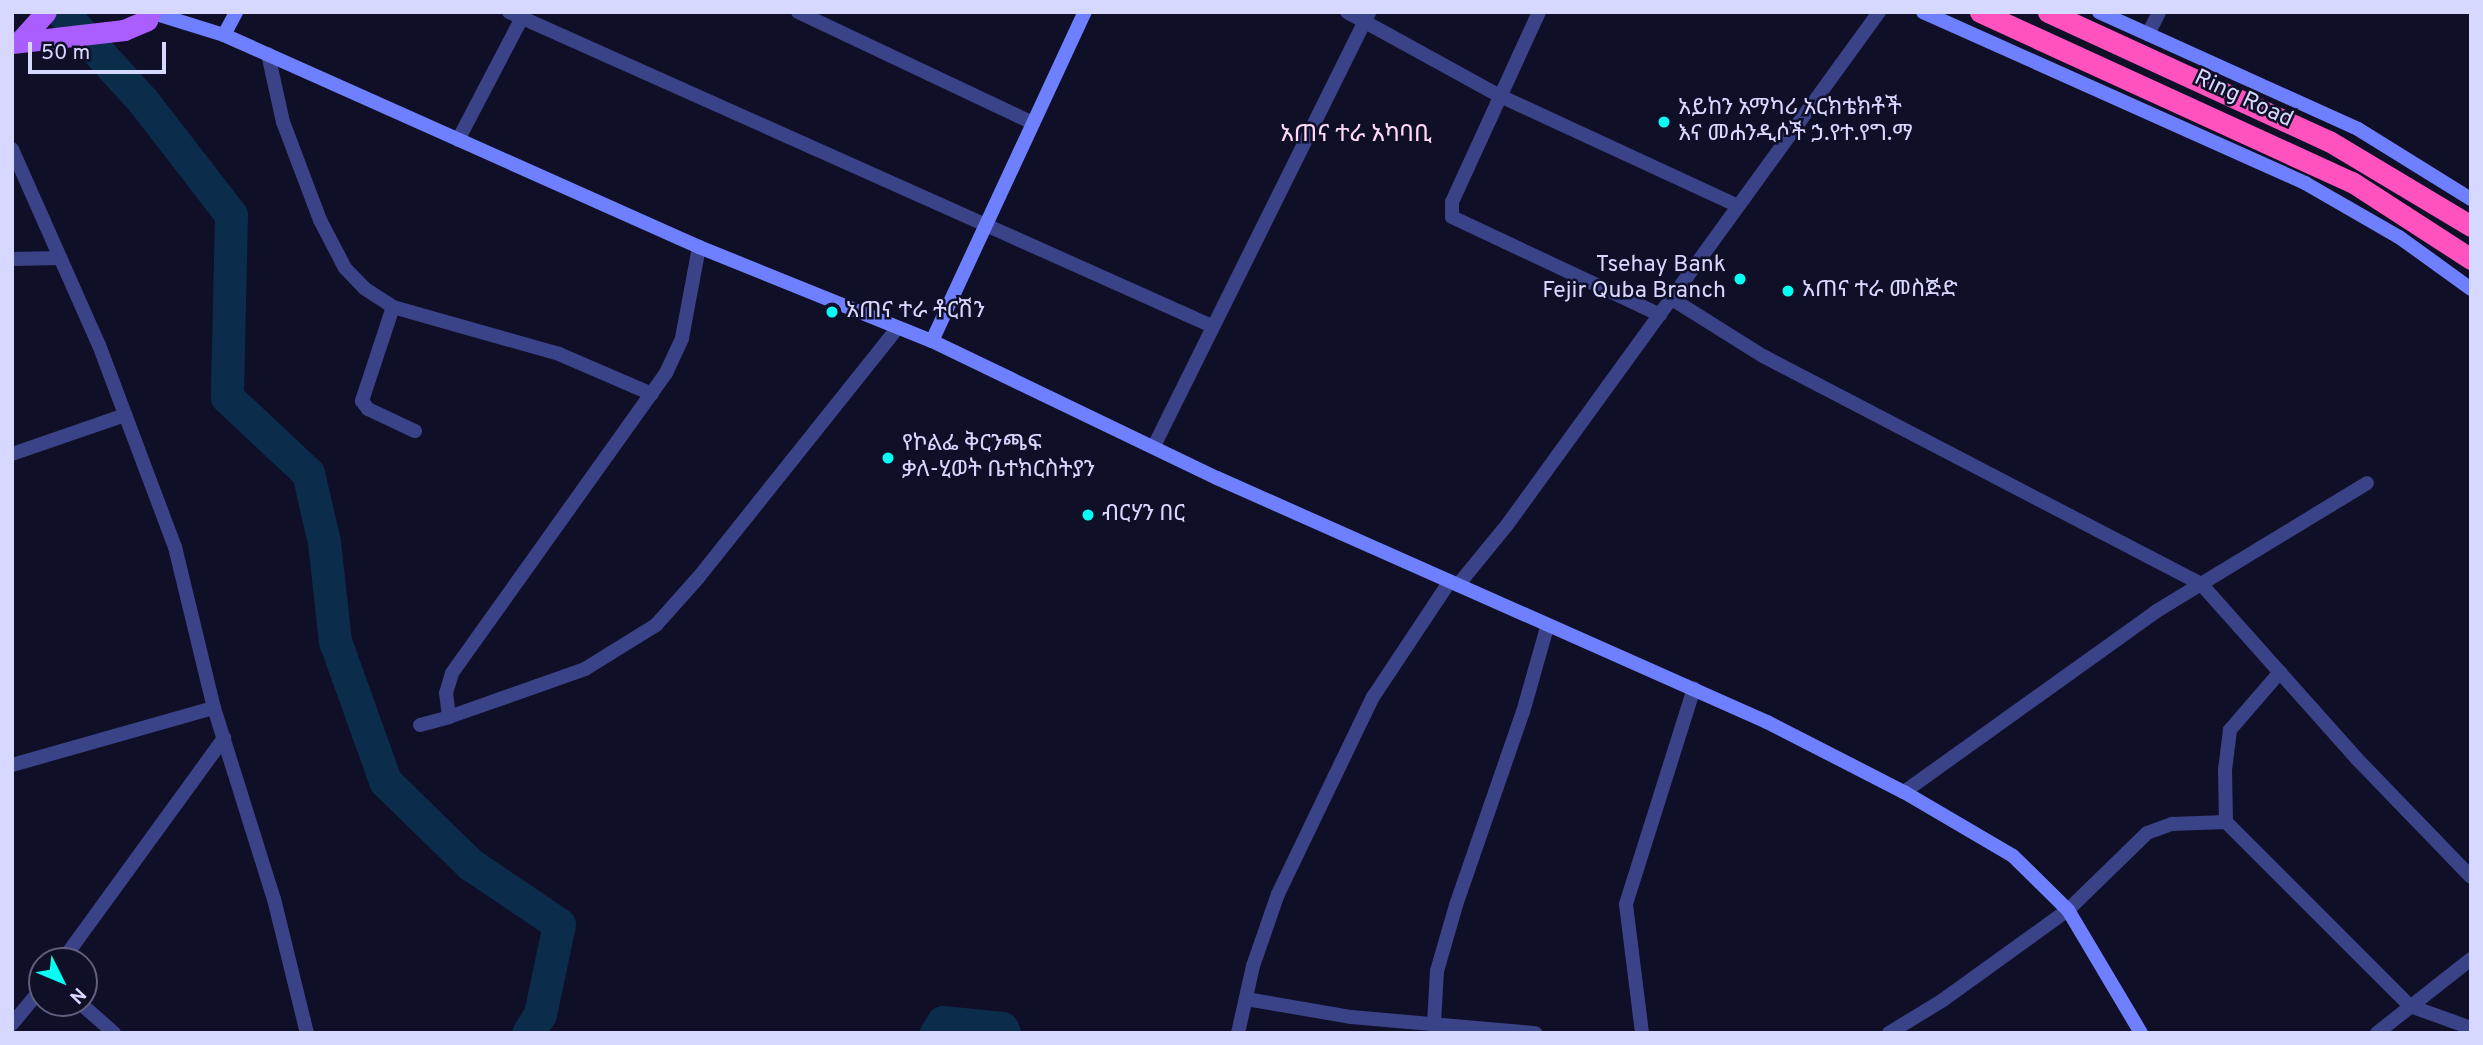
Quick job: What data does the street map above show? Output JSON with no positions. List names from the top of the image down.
{
  "streets": {
    "highway": ["Ring Road"]
  },
  "districts": ["አጠና ተራ አካባቢ"],
  "places": [
    "አይከን አማካሪ አርክቴክቶች እና መሐንዲሶች ኃ.የተ.የግ.ማ",
    "Tsehay Bank Fejir Quba Branch",
    "አጠና ተራ መስጅድ",
    "አጠና ተራ ቶርሽን",
    "የኮልፌ ቅርንጫፍ ቃለ-ሂወት ቤተክርስትያን",
    "ብርሃን በር"
  ],
  "scale_bar": "50 m",
  "north": "bottom right"
}
